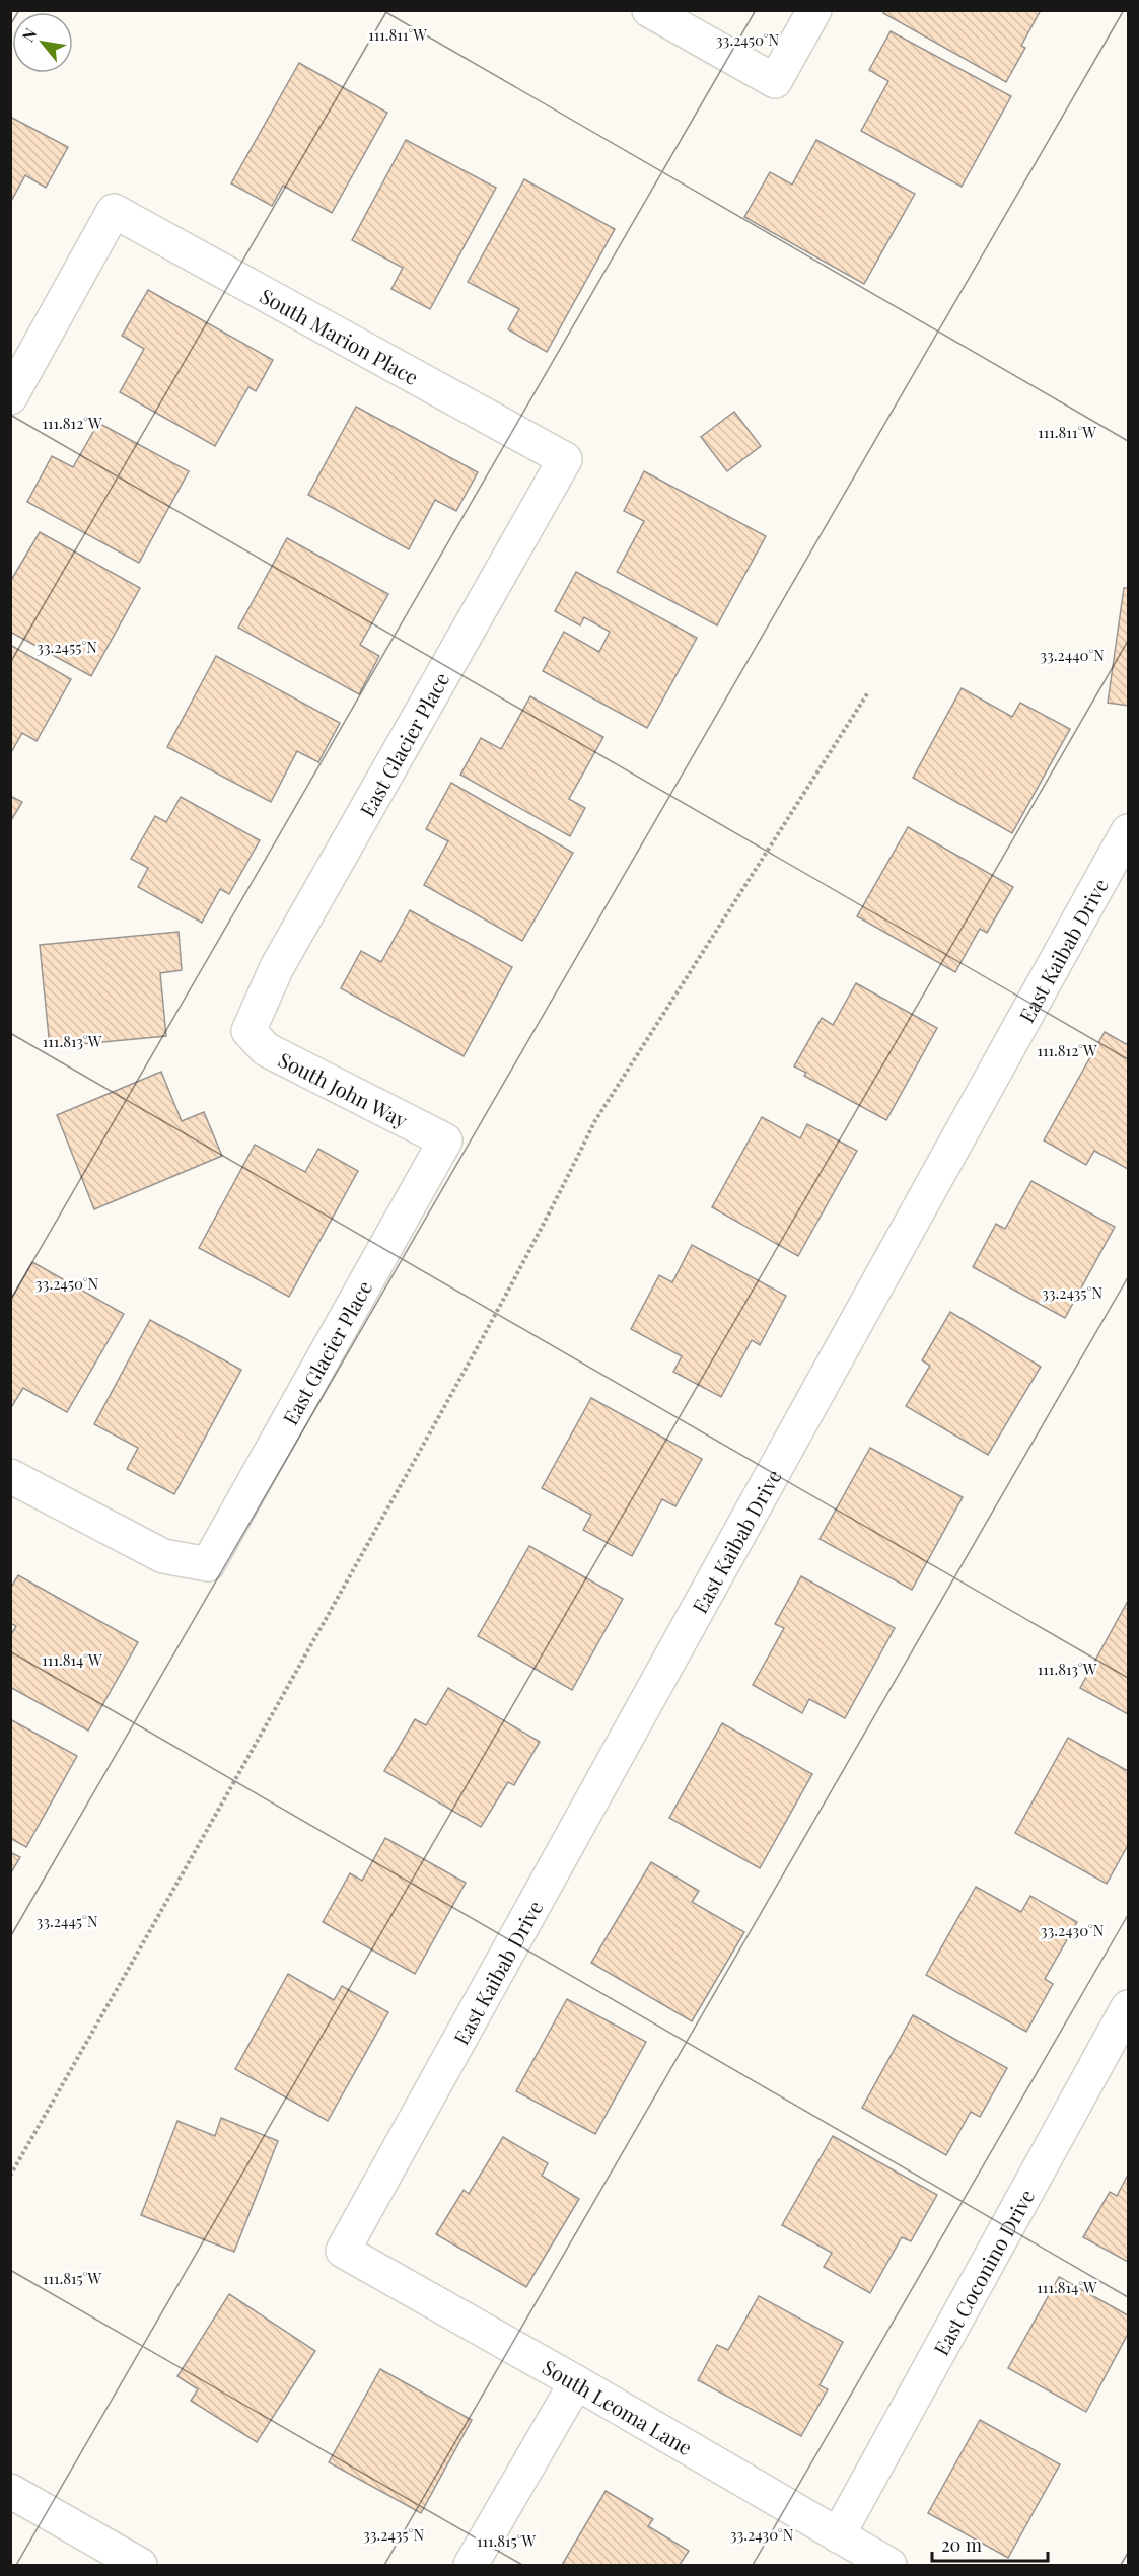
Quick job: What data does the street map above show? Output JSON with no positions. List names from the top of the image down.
{
  "streets": {
    "street": [
      "South Marion Place",
      "East Glacier Place",
      "East Kaibab Drive",
      "South John Way",
      "East Coconino Drive",
      "South Leoma Lane"
    ]
  },
  "crossings": [
    ["South Marion Place", "East Glacier Place"],
    ["East Glacier Place", "South John Way"],
    ["East Kaibab Drive", "South Leoma Lane"],
    ["East Coconino Drive", "South Leoma Lane"]
  ],
  "scale_bar": "20 m",
  "north": "top left",
  "coordinates": [
    "111.811°W",
    "33.2450°N",
    "111.812°W",
    "33.2455°N",
    "33.2440°N",
    "111.813°W",
    "33.2435°N",
    "111.814°W",
    "33.2445°N",
    "33.2430°N",
    "111.815°W"
  ]
}
